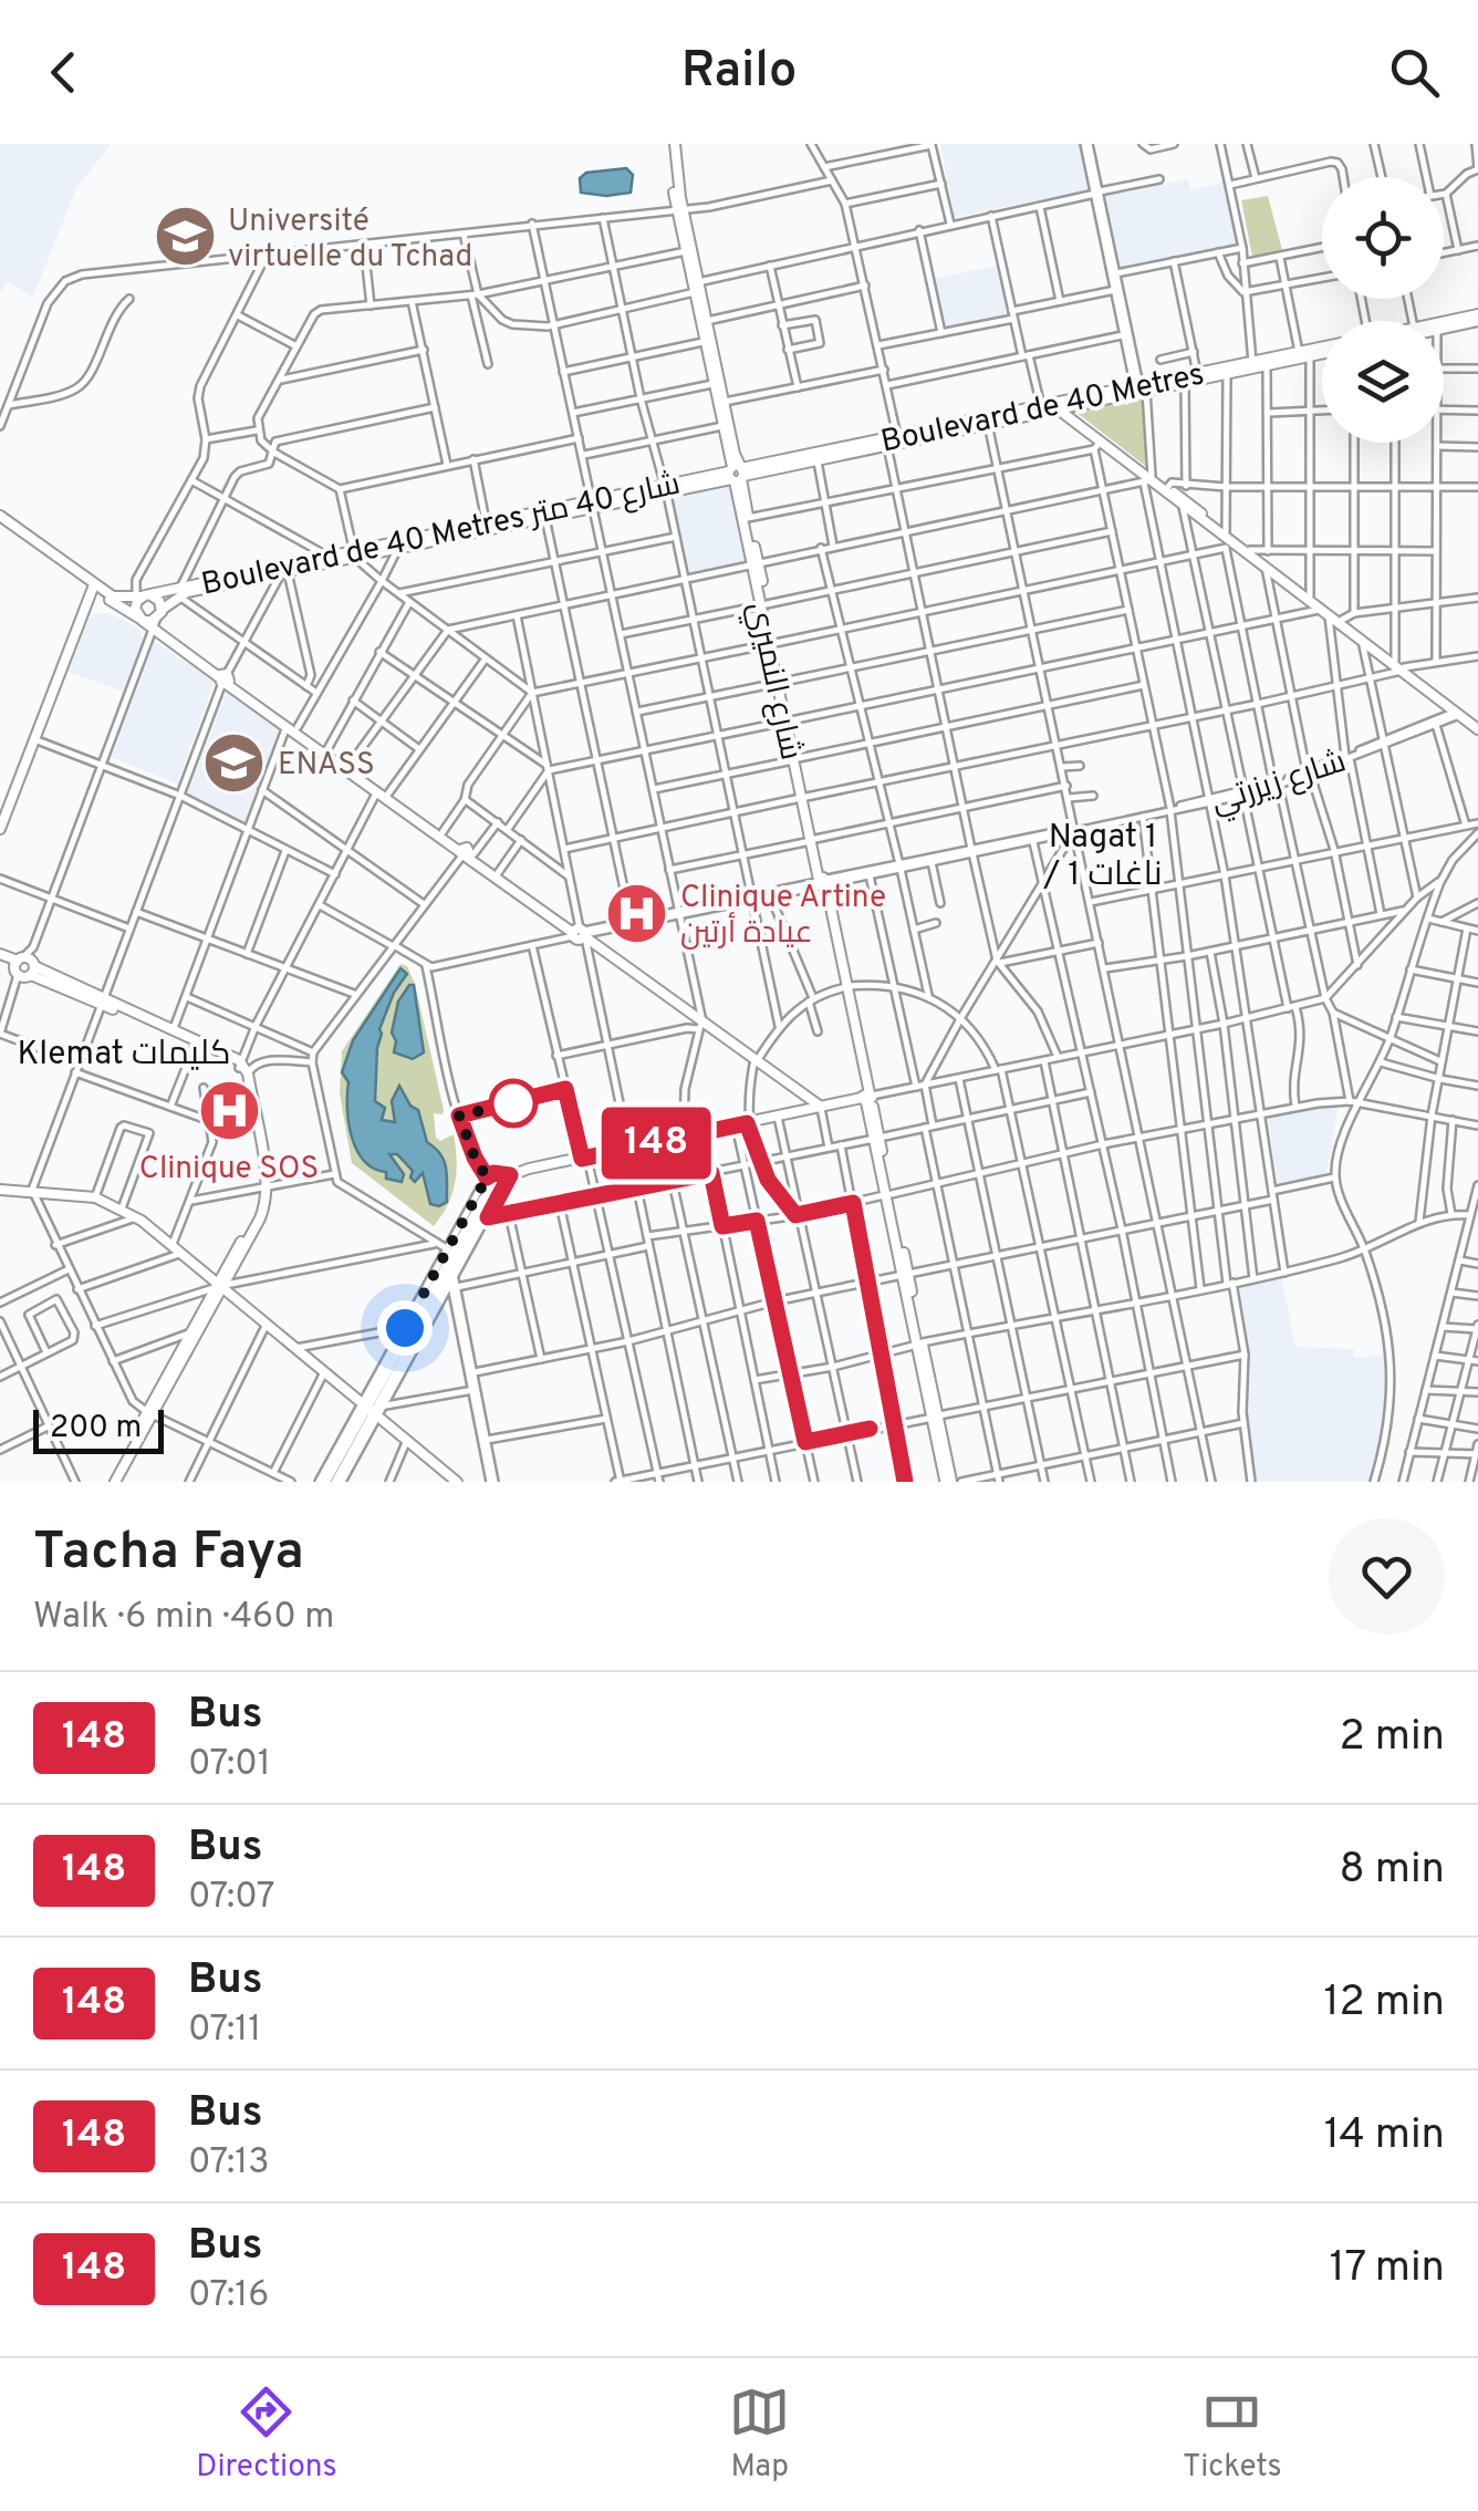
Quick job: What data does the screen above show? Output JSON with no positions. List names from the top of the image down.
{
  "streets": {
    "main road": ["Boulevard de 40 Metres", "Boulevard de 40 Metres شارع 40 متر", "شارع النميري"],
    "street": ["شارع زيزرتي"]
  },
  "crossings": [
    ["Boulevard de 40 Metres", "Boulevard de 40 Metres شارع 40 متر"],
    ["Boulevard de 40 Metres", "شارع النميري"],
    ["Boulevard de 40 Metres شارع 40 متر", "شارع النميري"],
    ["شارع النميري", "شارع زيزرتي"]
  ],
  "districts": ["Nagat 1 / ناغات 1", "Klemat كليمات"],
  "places": {
    "school or university": ["Université virtuelle du Tchad", "ENASS"],
    "hospital": ["Clinique Artine عيادة أرتين", "Clinique SOS"]
  },
  "lines": ["bus line 148"],
  "scale_bar": "200 m",
  "page": {
    "header": "Railo",
    "on_map": "148",
    "scale": "200 m",
    "heading": ["Tacha Faya", "Walk · 6 min · 460 m"],
    "list": [
      {
        "mark": "148",
        "name": "Bus",
        "note": "07:01",
        "value": "2 min"
      },
      {
        "mark": "148",
        "name": "Bus",
        "note": "07:07",
        "value": "8 min"
      },
      {
        "mark": "148",
        "name": "Bus",
        "note": "07:11",
        "value": "12 min"
      },
      {
        "mark": "148",
        "name": "Bus",
        "note": "07:13",
        "value": "14 min"
      },
      {
        "mark": "148",
        "name": "Bus",
        "note": "07:16",
        "value": "17 min"
      }
    ],
    "tabs": ["Directions", "Map", "Tickets"]
  }
}
